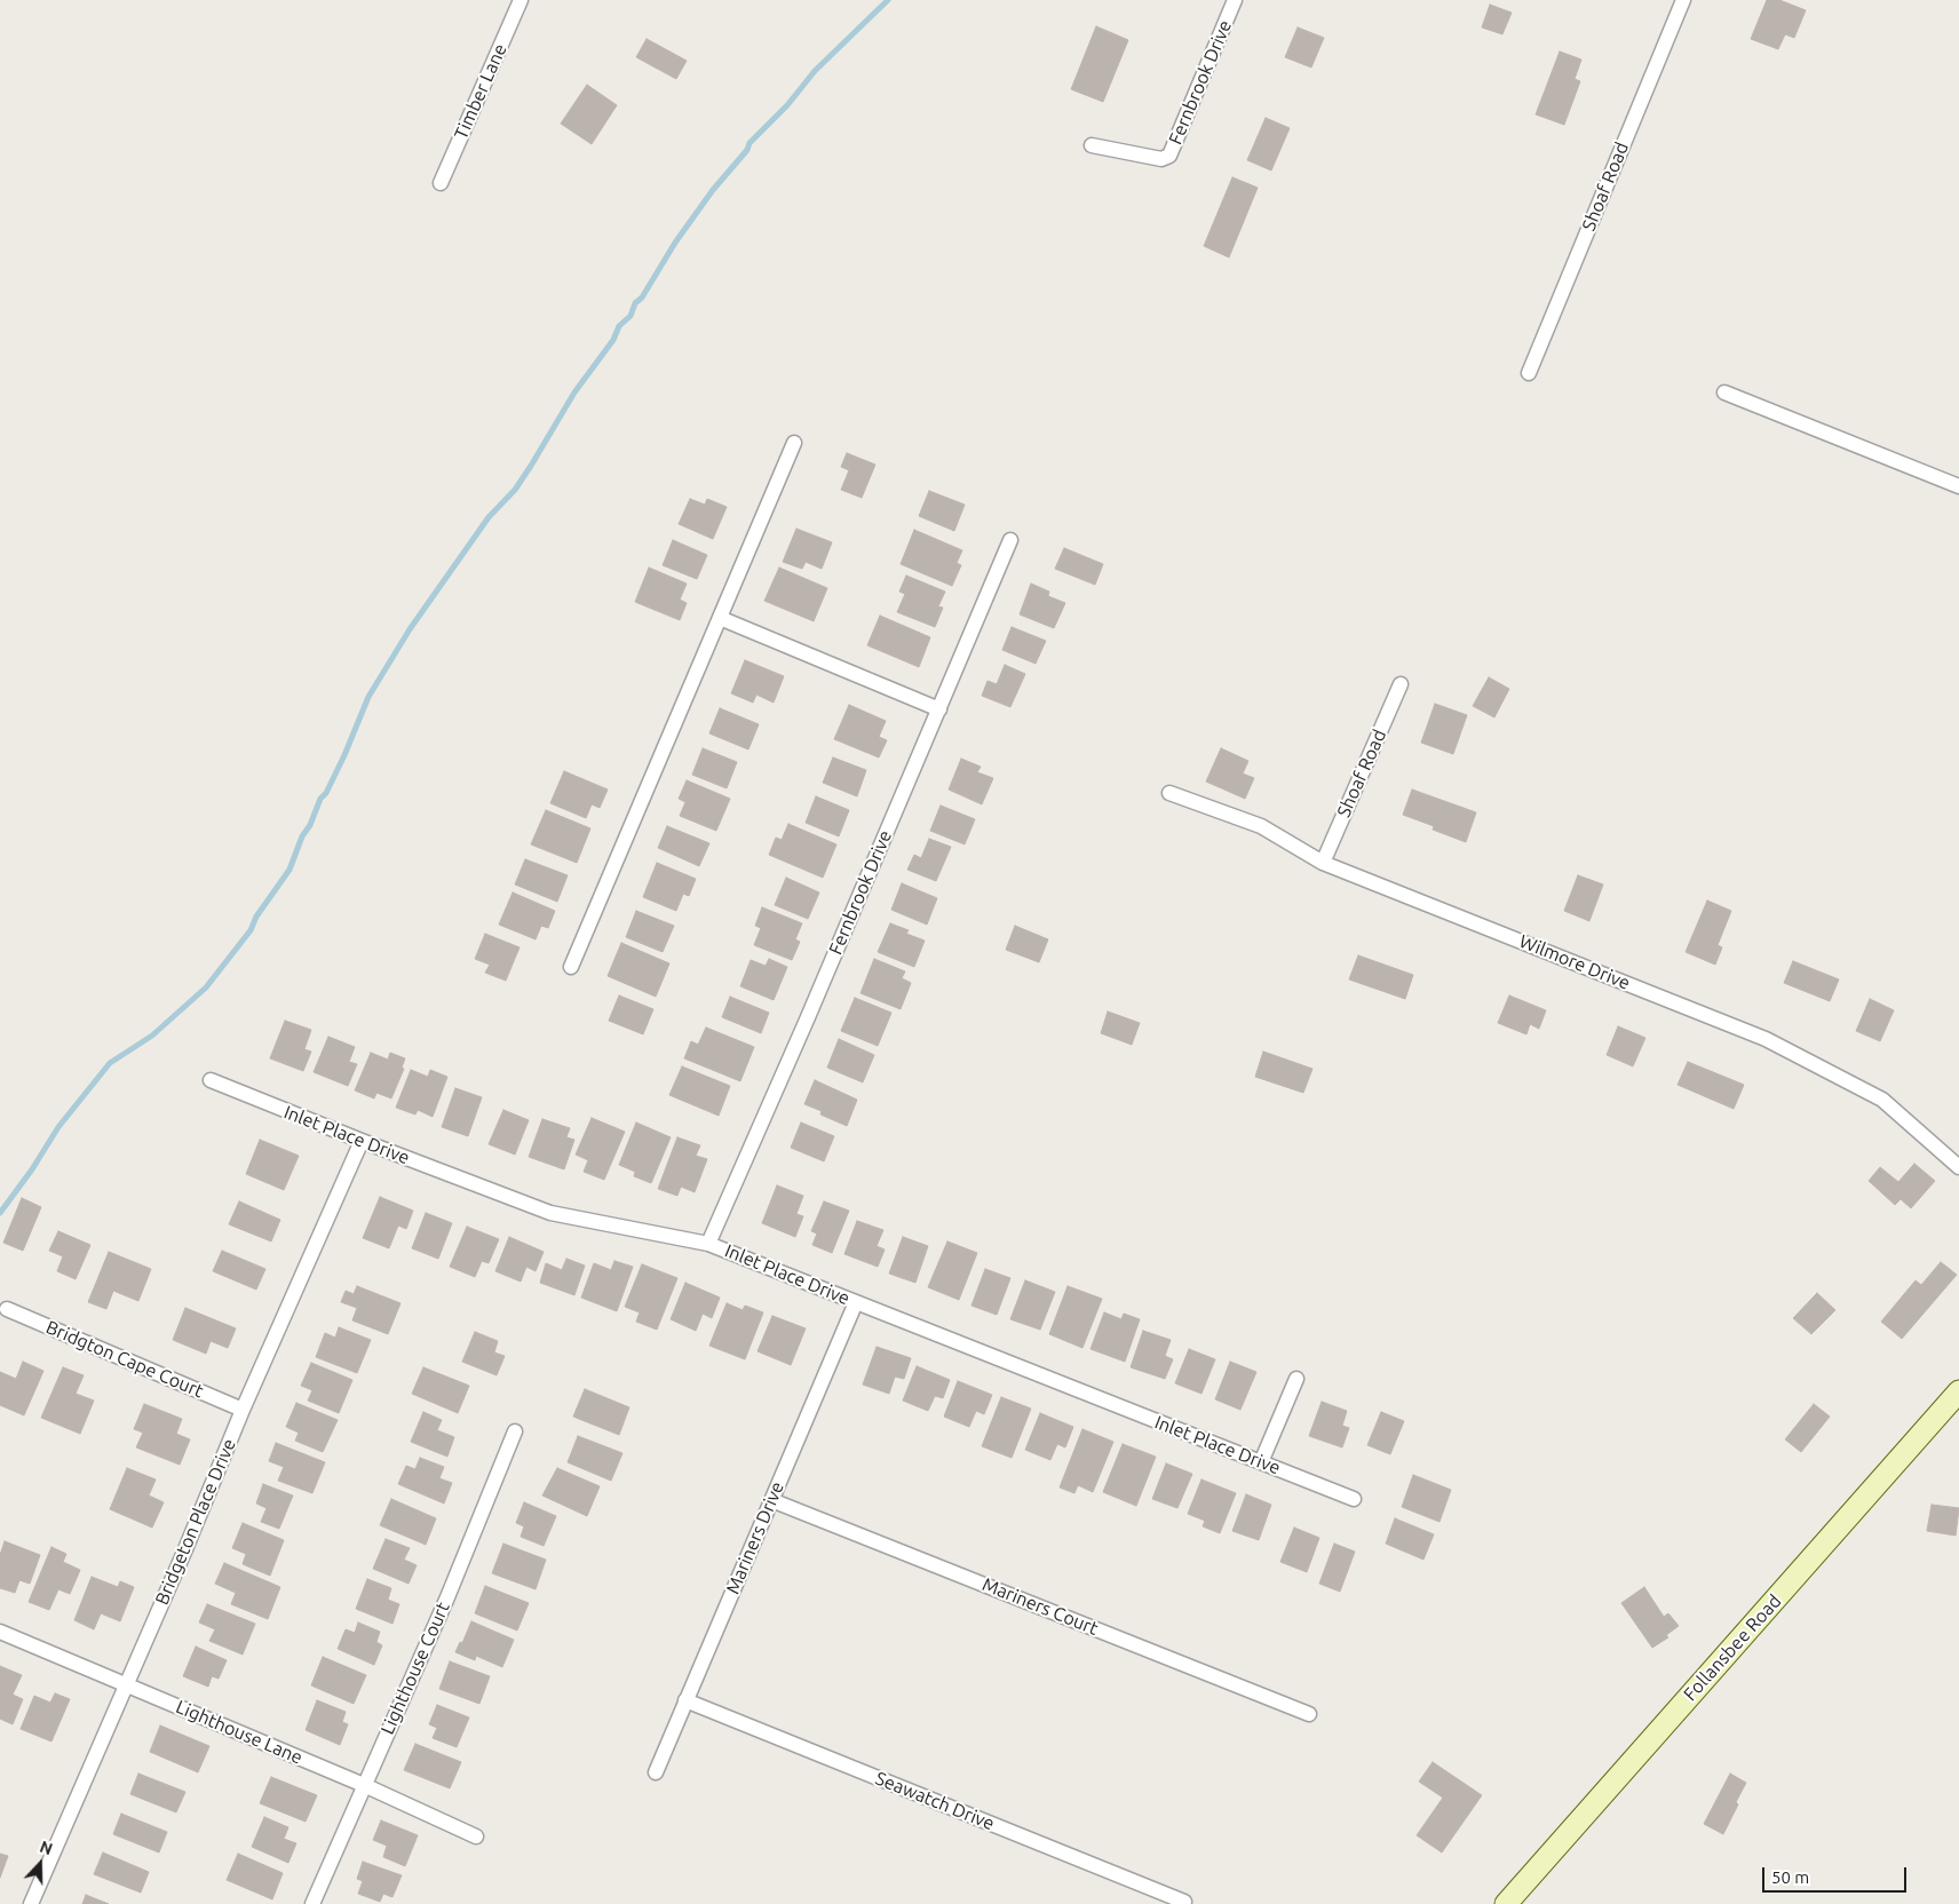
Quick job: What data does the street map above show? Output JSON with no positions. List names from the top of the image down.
{
  "streets": {
    "street": [
      "Fernbrook Drive",
      "Timber Lane",
      "Shoaf Road",
      "Wilmore Drive",
      "Inlet Place Drive",
      "Bridgton Cape Court",
      "Bridgeton Place Drive",
      "Mariners Drive",
      "Mariners Court",
      "Follansbee Road",
      "Lighthouse Court",
      "Lighthouse Lane",
      "Seawatch Drive"
    ]
  },
  "crossings": [
    ["Fernbrook Drive", "Inlet Place Drive"],
    ["Shoaf Road", "Wilmore Drive"],
    ["Inlet Place Drive", "Bridgeton Place Drive"],
    ["Inlet Place Drive", "Mariners Drive"],
    ["Bridgton Cape Court", "Bridgeton Place Drive"],
    ["Bridgeton Place Drive", "Lighthouse Lane"],
    ["Mariners Drive", "Mariners Court"],
    ["Mariners Drive", "Seawatch Drive"],
    ["Lighthouse Court", "Lighthouse Lane"]
  ],
  "scale_bar": "50 m",
  "north": "top"
}
